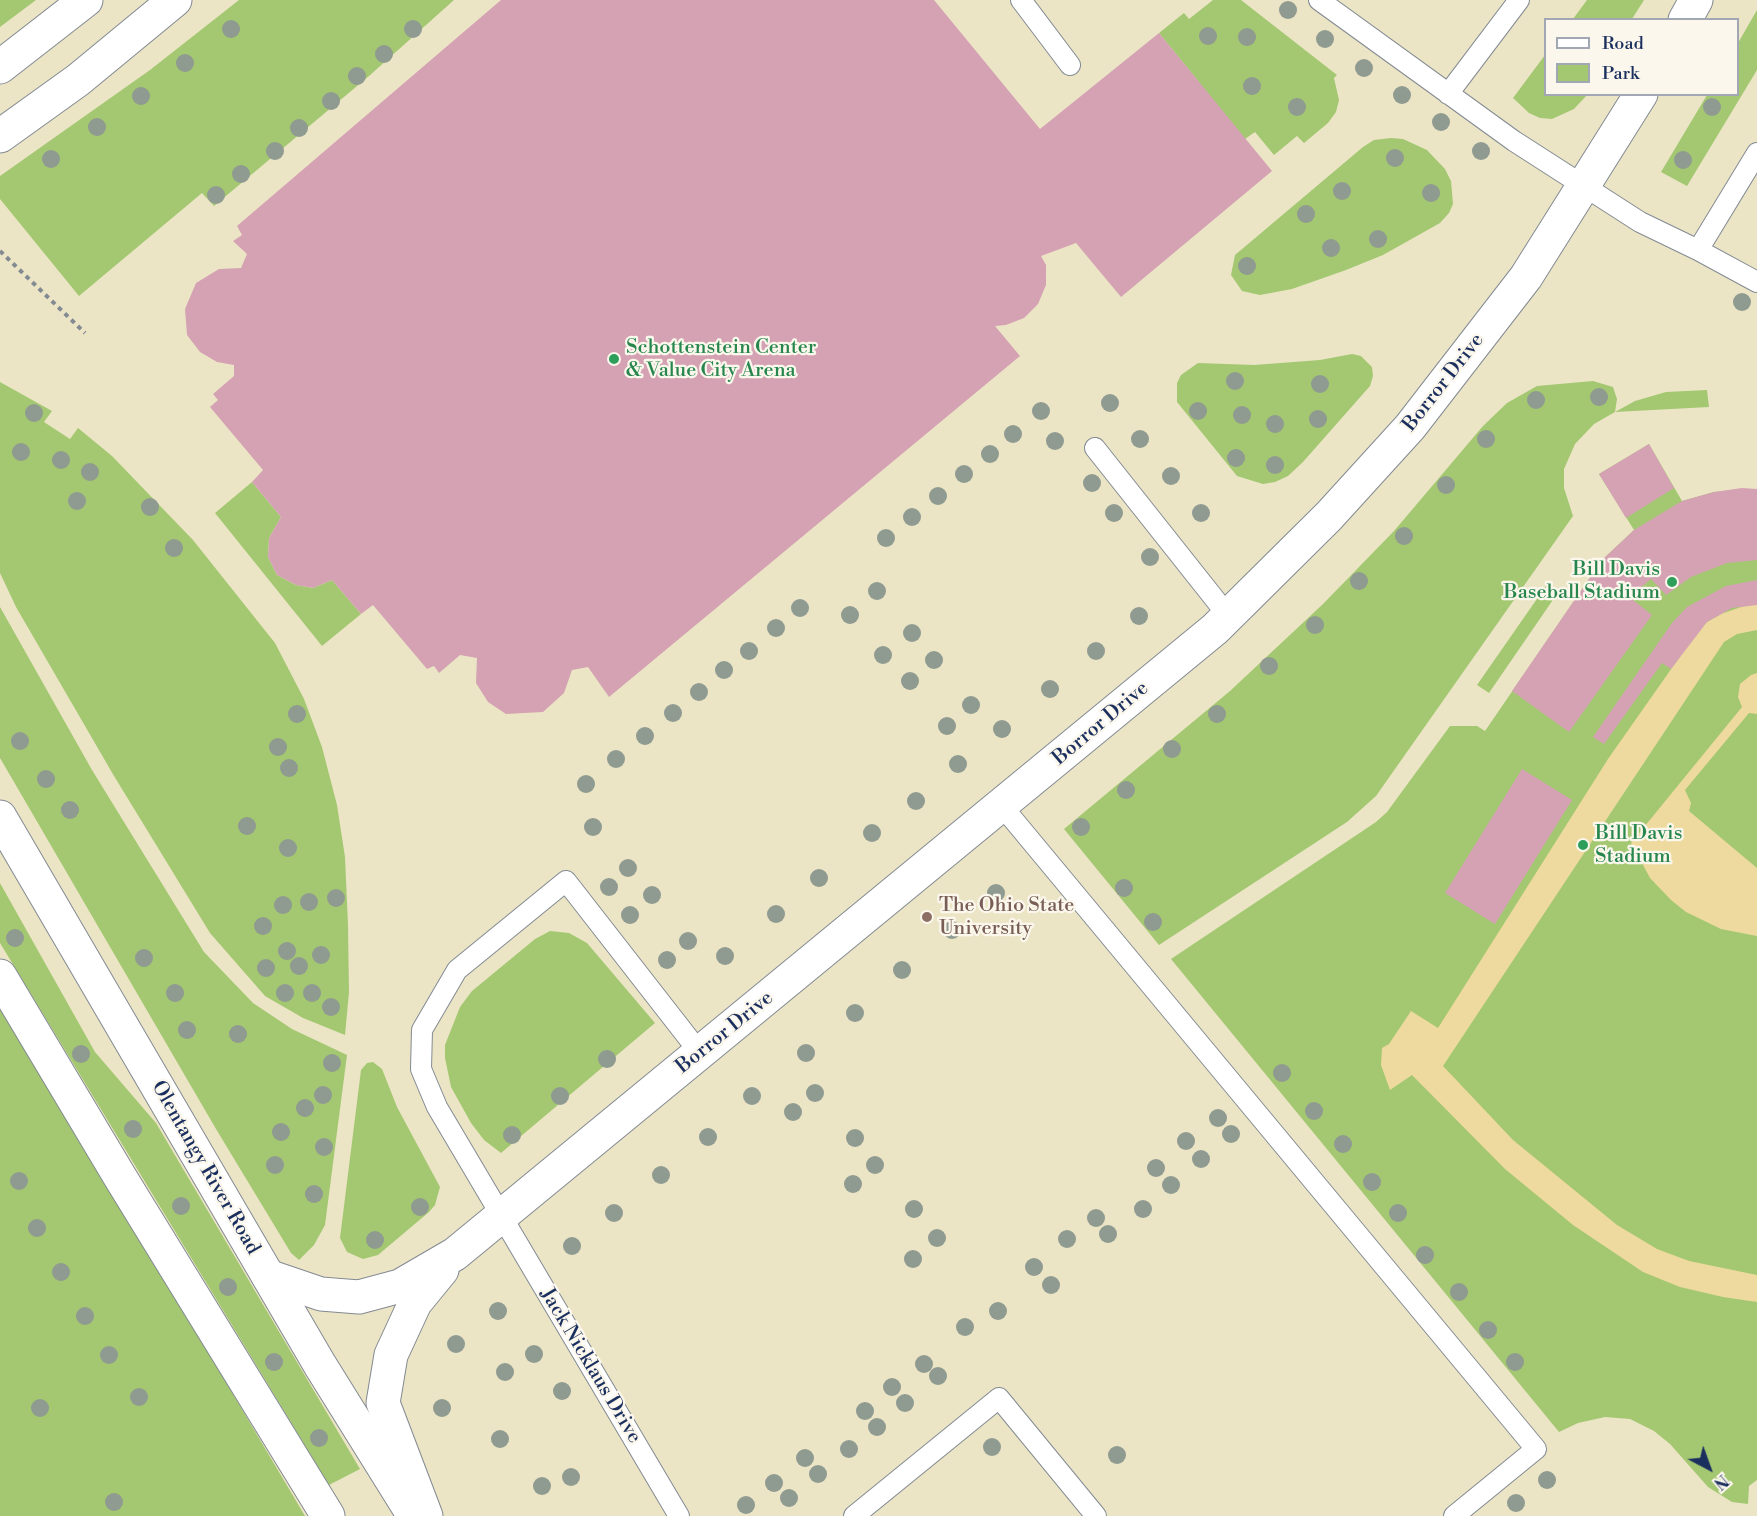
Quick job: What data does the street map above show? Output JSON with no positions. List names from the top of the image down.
{
  "streets": {
    "street": ["Borror Drive", "Olentangy River Road"],
    "lane": ["Jack Nicklaus Drive"]
  },
  "crossings": [
    ["Borror Drive", "Jack Nicklaus Drive"]
  ],
  "places": [
    "Schottenstein Center & Value City Arena",
    "Bill Davis Baseball Stadium",
    "Bill Davis Stadium",
    "The Ohio State University"
  ],
  "legend": ["Road", "Park"],
  "north": "bottom right"
}
